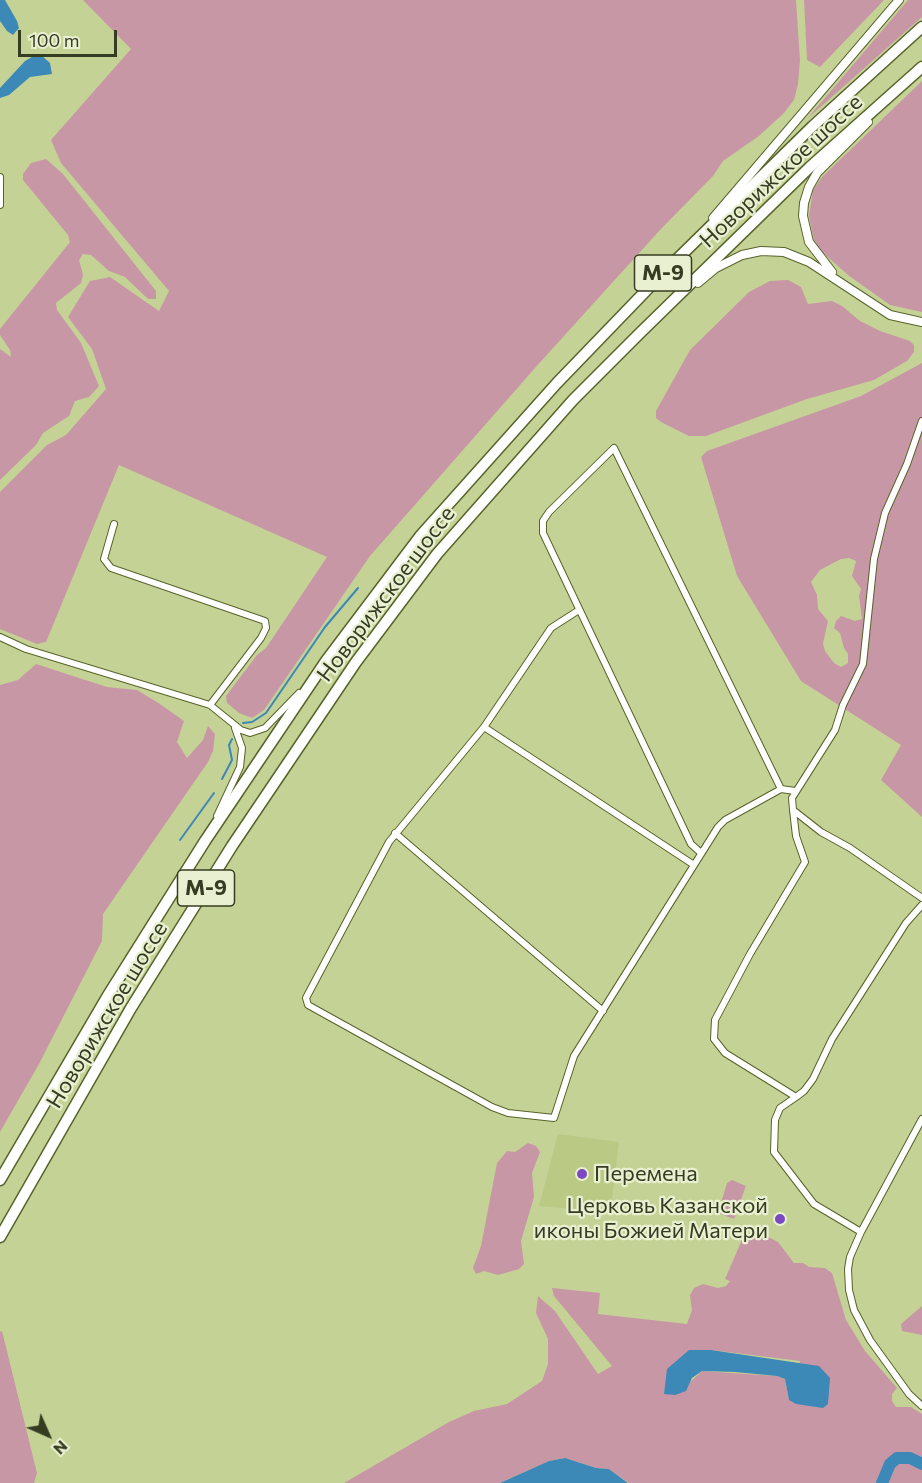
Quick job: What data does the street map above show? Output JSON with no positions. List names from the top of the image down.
{
  "streets": {
    "highway": ["Новорижское шоссе", "М-9"]
  },
  "places": ["Перемена", "Церковь Казанской иконы Божией Матери"],
  "scale_bar": "100 m",
  "north": "bottom right"
}
